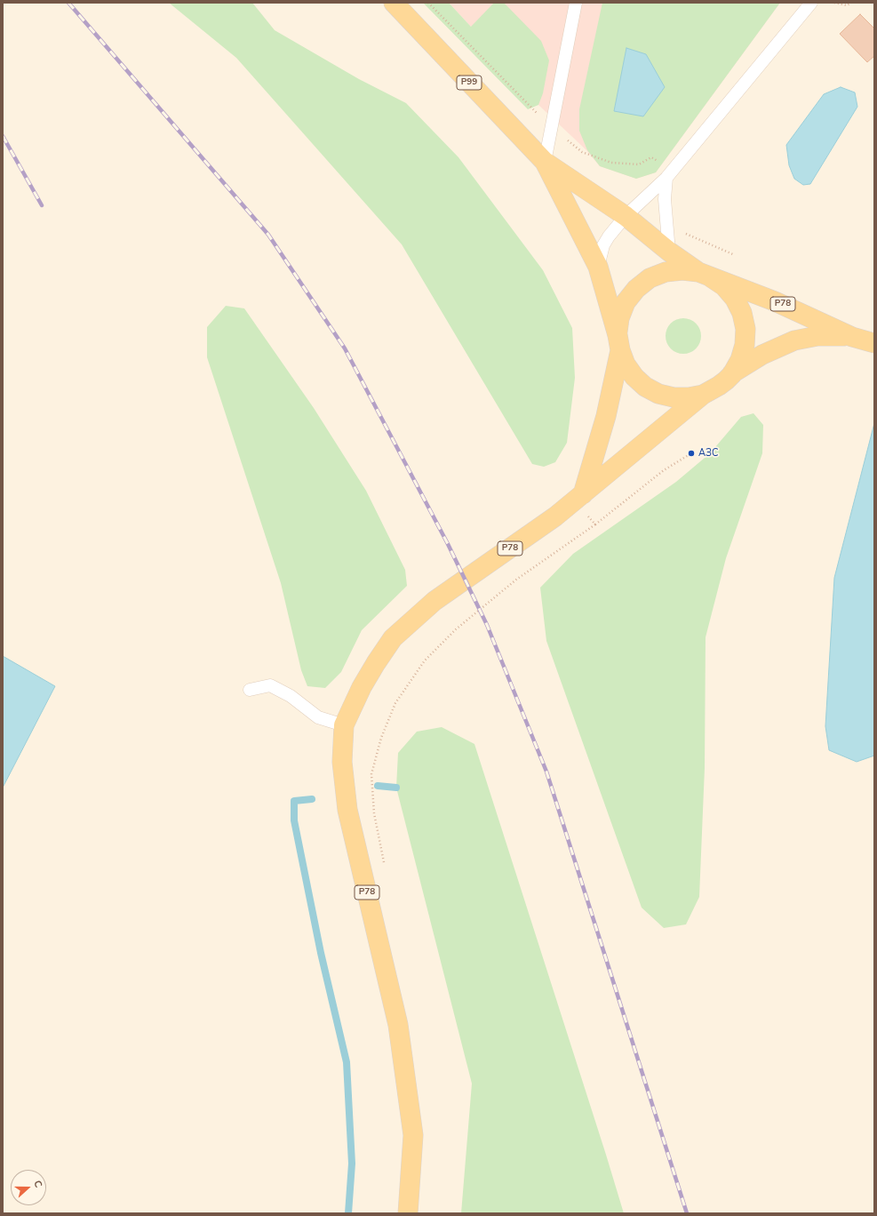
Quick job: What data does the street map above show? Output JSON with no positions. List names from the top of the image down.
{
  "streets": {
    "main road": ["Р99", "Р78"]
  },
  "crossings": [
    ["Р99", "Р78"]
  ],
  "places": ["АЗС"],
  "north": "right"
}
